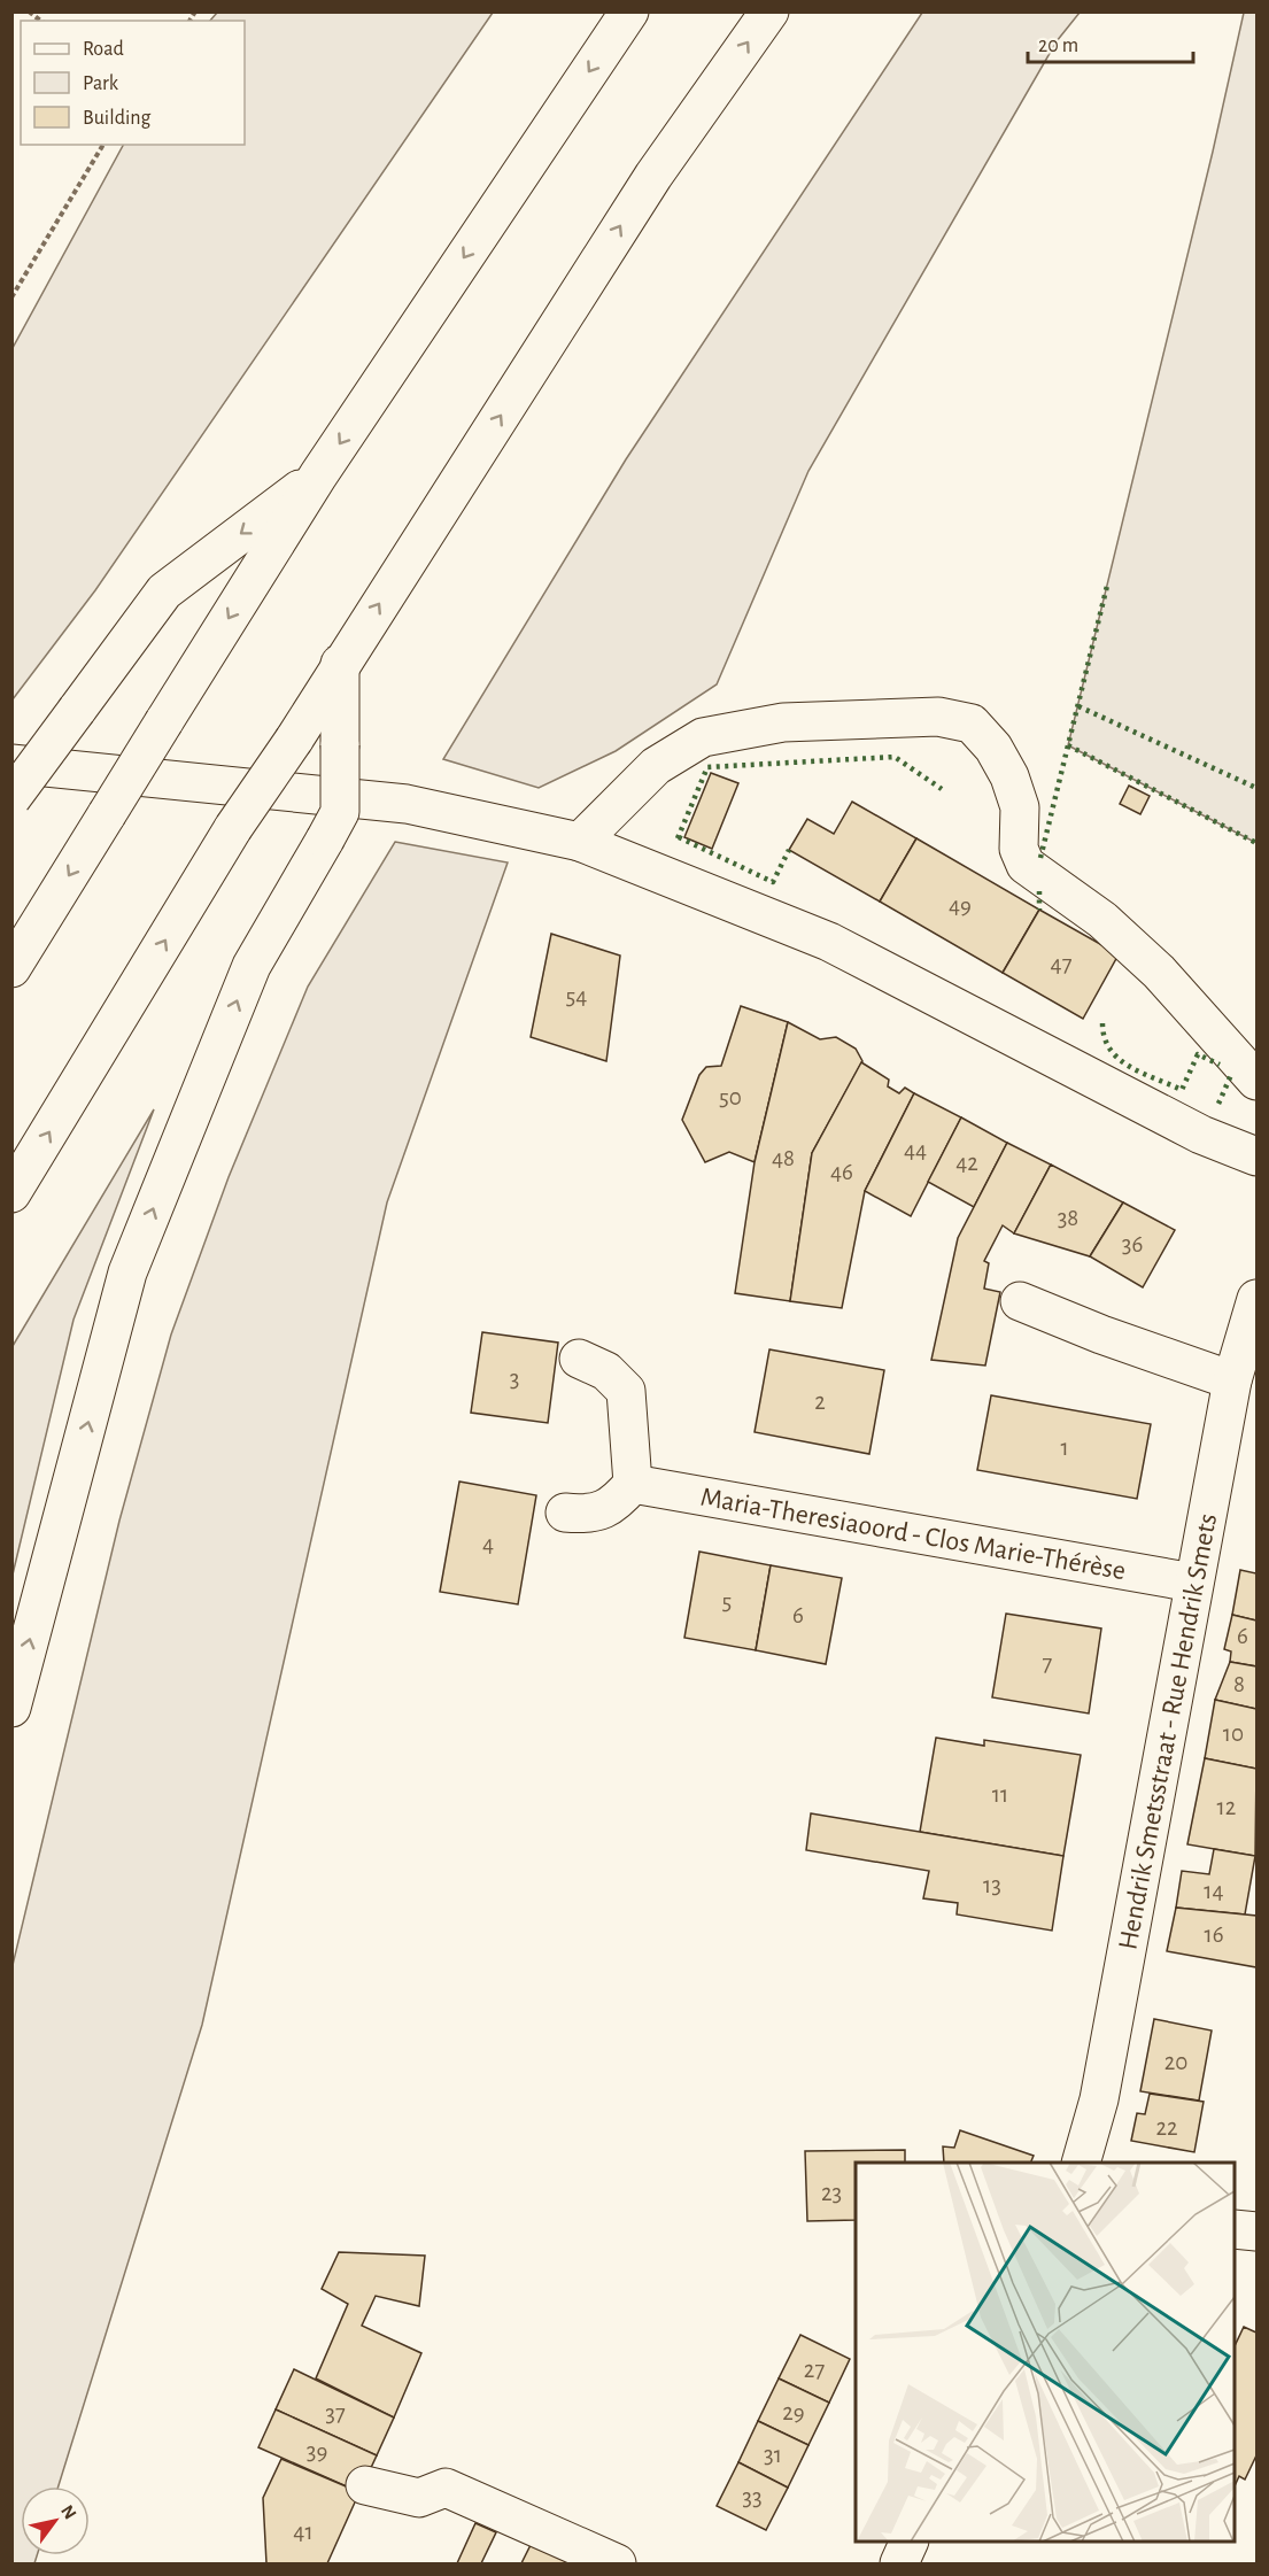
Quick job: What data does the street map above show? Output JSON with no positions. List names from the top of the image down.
{
  "streets": {
    "main road": ["Maria-Theresiaoord - Clos Marie-Thérèse", "Hendrik Smetsstraat - Rue Hendrik Smets"]
  },
  "crossings": [
    ["Maria-Theresiaoord - Clos Marie-Thérèse", "Hendrik Smetsstraat - Rue Hendrik Smets"]
  ],
  "house_numbers": [
    "49",
    "47",
    "54",
    "50",
    "44",
    "48",
    "42",
    "46",
    "38",
    "36",
    "3",
    "2",
    "1",
    "4",
    "5",
    "6",
    "6",
    "7",
    "8",
    "10",
    "11",
    "12",
    "13",
    "14",
    "16",
    "20",
    "22",
    "23",
    "27",
    "29",
    "37",
    "39",
    "31",
    "33",
    "41"
  ],
  "legend": ["Road", "Park", "Building"],
  "scale_bar": "20 m",
  "north": "top right"
}
